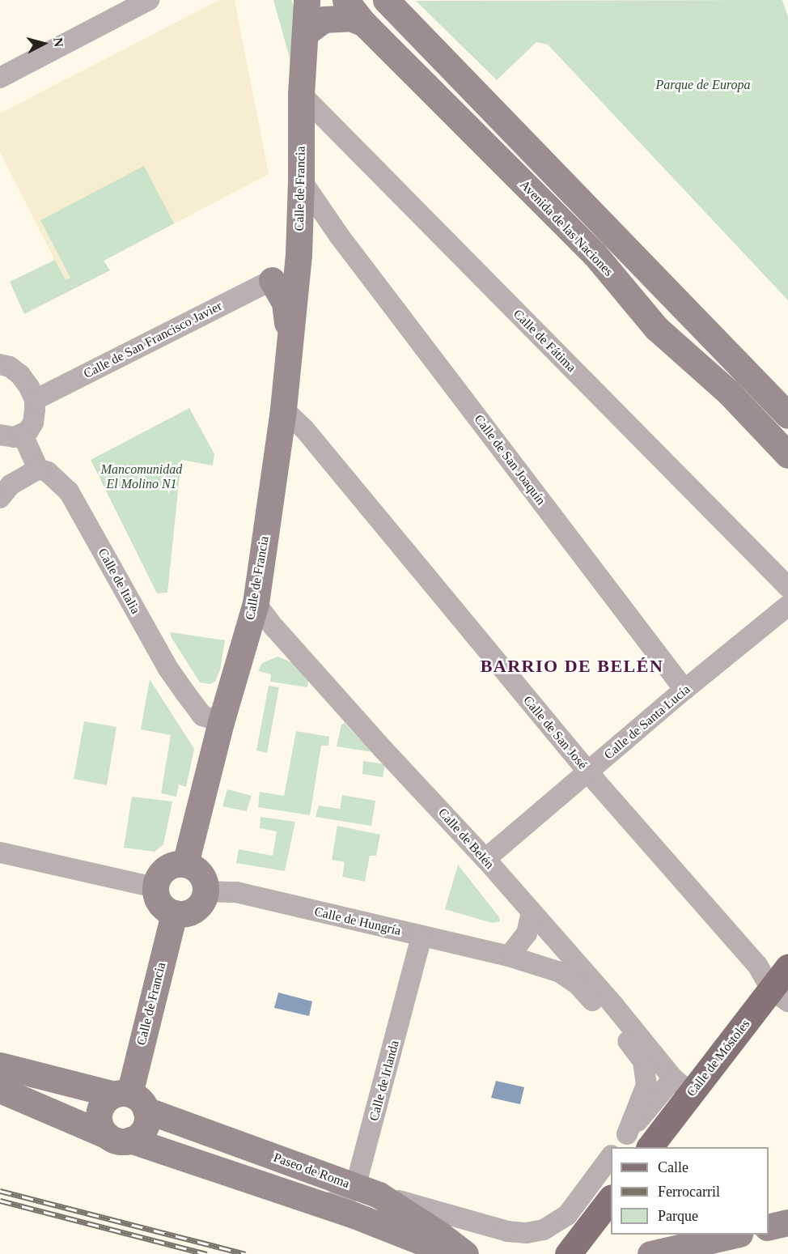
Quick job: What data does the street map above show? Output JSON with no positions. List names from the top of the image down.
{
  "streets": {
    "main road": [
      "Calle de Francia",
      "Avenida de las Naciones",
      "Calle de Móstoles",
      "Paseo de Roma"
    ],
    "street": [
      "Calle de San Francisco Javier",
      "Calle de Fátima",
      "Calle de San Joaquín",
      "Calle de Italia",
      "Calle de Santa Lucía",
      "Calle de San José",
      "Calle de Belén",
      "Calle de Hungría",
      "Calle de Irlanda"
    ]
  },
  "crossings": [
    ["Calle de Francia", "Calle de San Francisco Javier"],
    ["Calle de Francia", "Calle de Fátima"],
    ["Calle de Francia", "Calle de San Joaquín"],
    ["Calle de Francia", "Calle de Italia"],
    ["Calle de Francia", "Calle de San José"],
    ["Calle de Francia", "Calle de Belén"],
    ["Calle de Francia", "Calle de Hungría"],
    ["Calle de Francia", "Paseo de Roma"],
    ["Calle de San Joaquín", "Calle de Santa Lucía"],
    ["Calle de Santa Lucía", "Calle de San José"],
    ["Calle de Santa Lucía", "Calle de Belén"],
    ["Calle de San José", "Calle de Móstoles"],
    ["Calle de Belén", "Calle de Móstoles"],
    ["Calle de Hungría", "Calle de Irlanda"],
    ["Calle de Irlanda", "Paseo de Roma"]
  ],
  "districts": ["BARRIO DE BELÉN"],
  "parks": ["Parque de Europa", "Mancomunidad El Molino N1"],
  "legend": ["Calle", "Ferrocarril", "Parque"],
  "north": "right"
}
